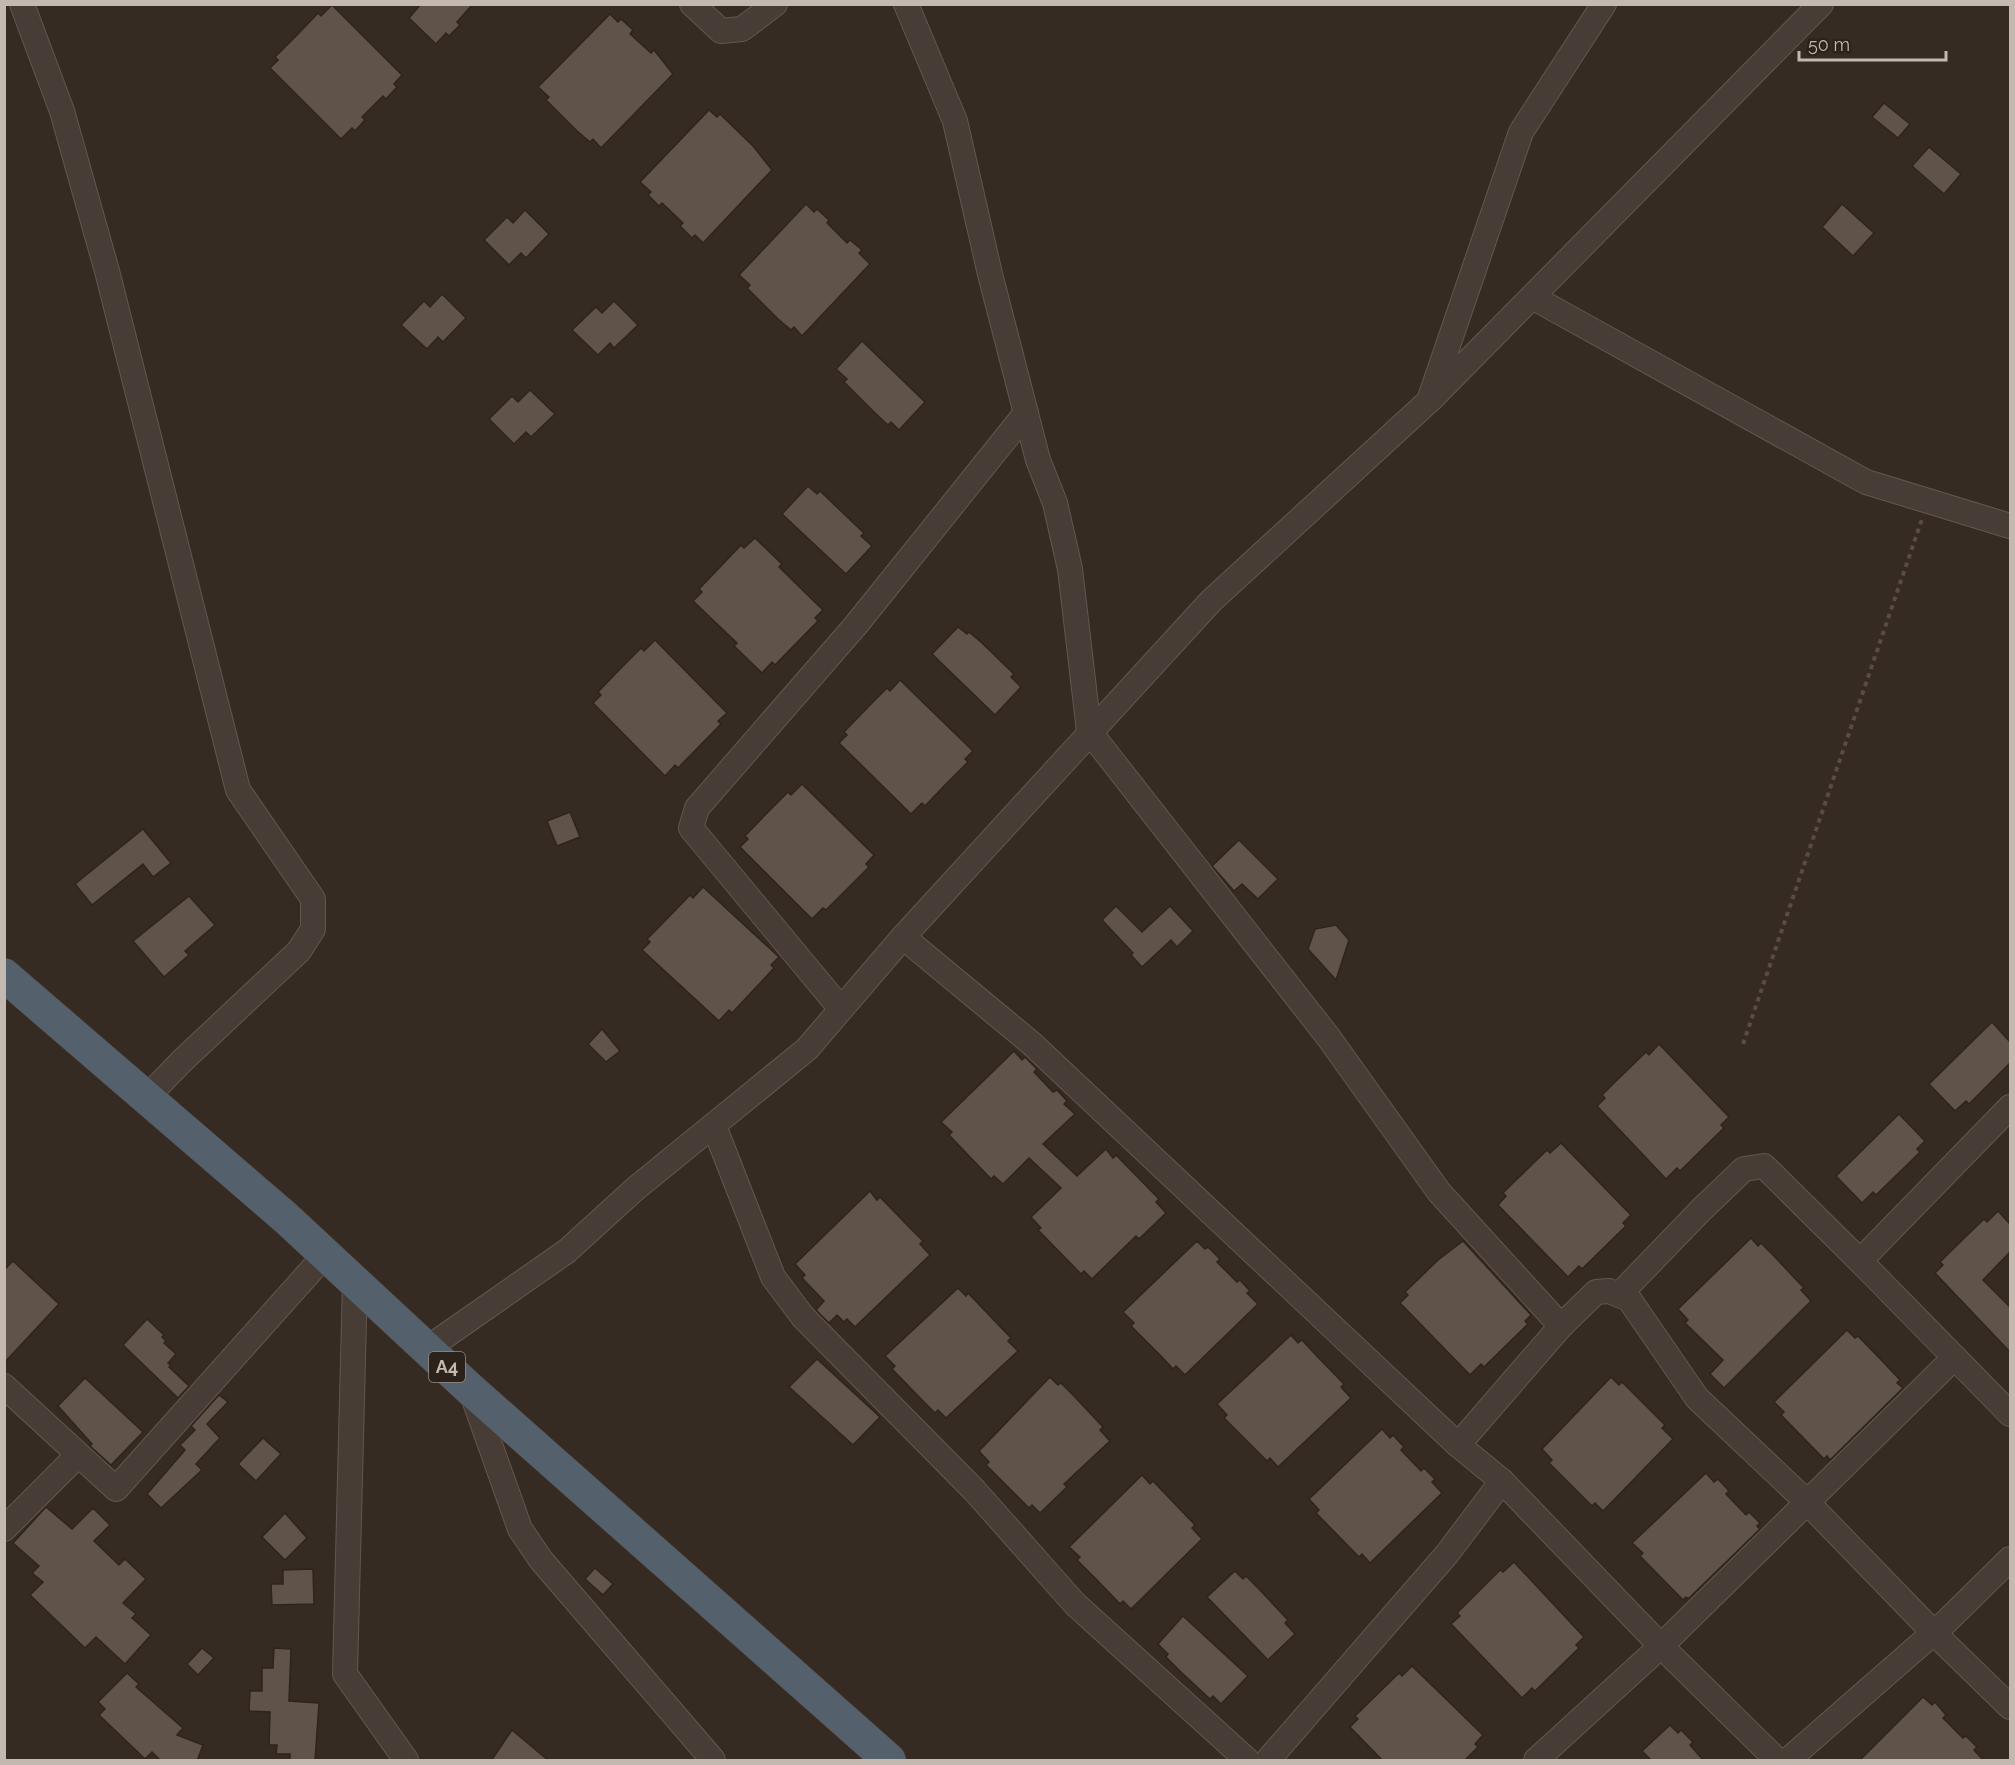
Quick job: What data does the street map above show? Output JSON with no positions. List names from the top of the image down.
{
  "streets": {
    "highway": ["A4"]
  },
  "scale_bar": "50 m"
}
